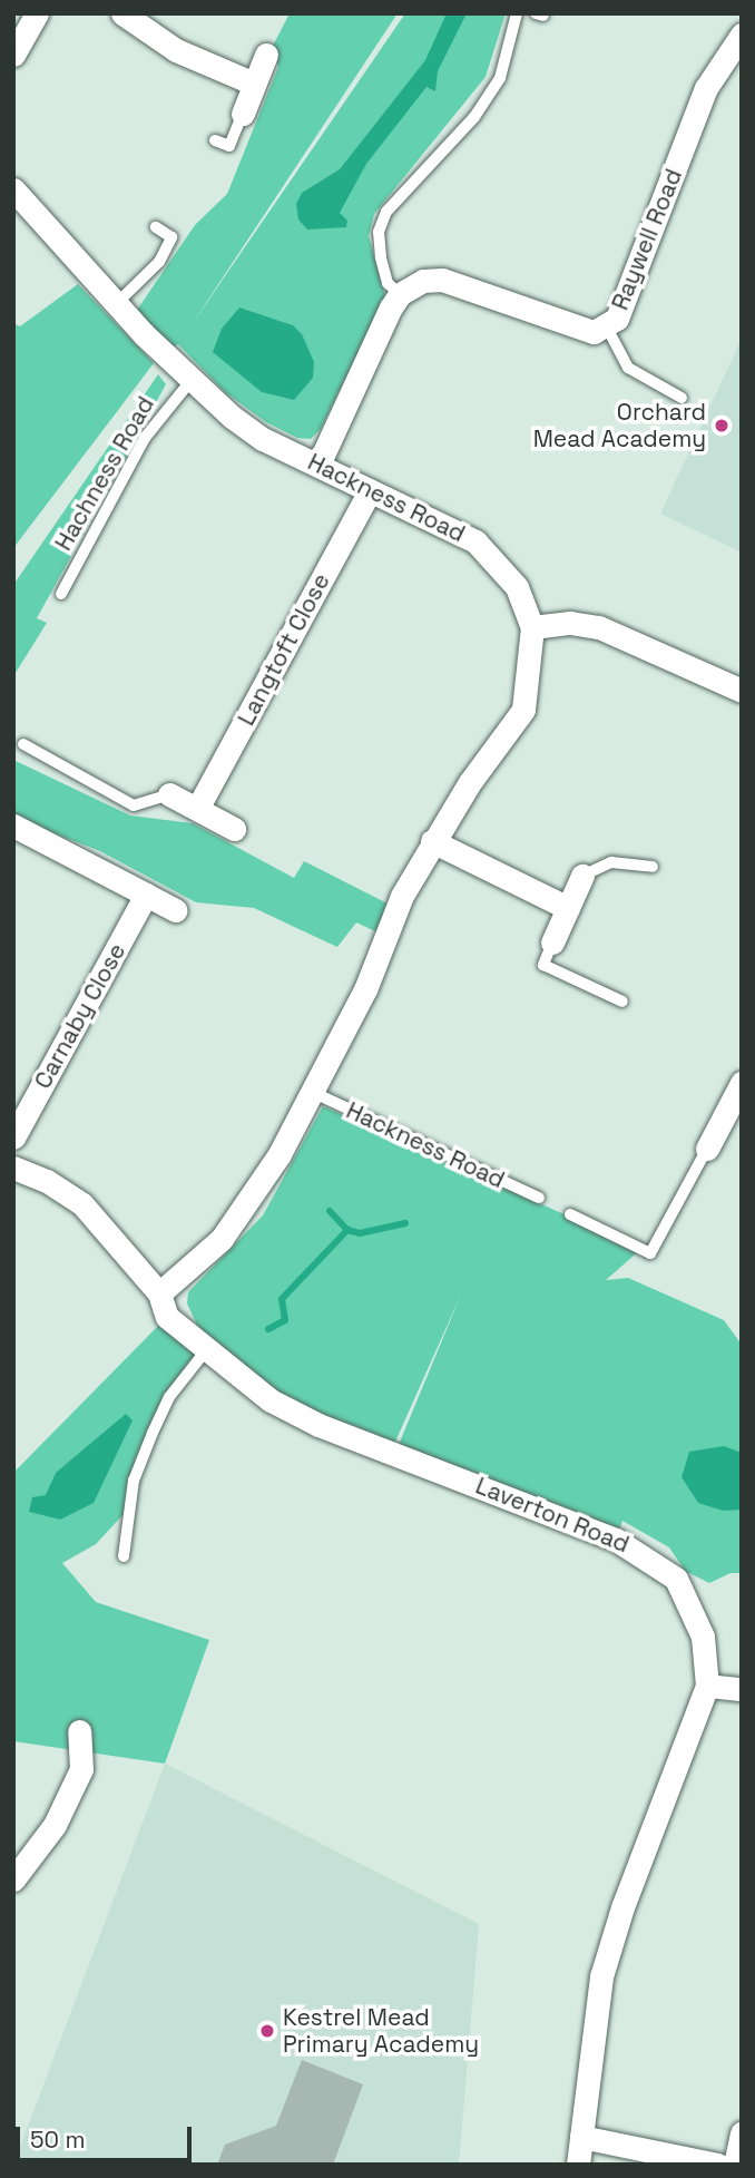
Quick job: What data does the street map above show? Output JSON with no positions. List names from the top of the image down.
{
  "streets": {
    "street": [
      "Raywell Road",
      "Hackness Road",
      "Langtoft Close",
      "Carnaby Close",
      "Laverton Road"
    ],
    "lane": ["Hachness Road"]
  },
  "crossings": [
    ["Hachness Road", "Hackness Road"],
    ["Hackness Road", "Langtoft Close"],
    ["Hackness Road", "Laverton Road"]
  ],
  "places": ["Orchard Mead Academy", "Kestrel Mead Primary Academy"],
  "scale_bar": "50 m"
}
